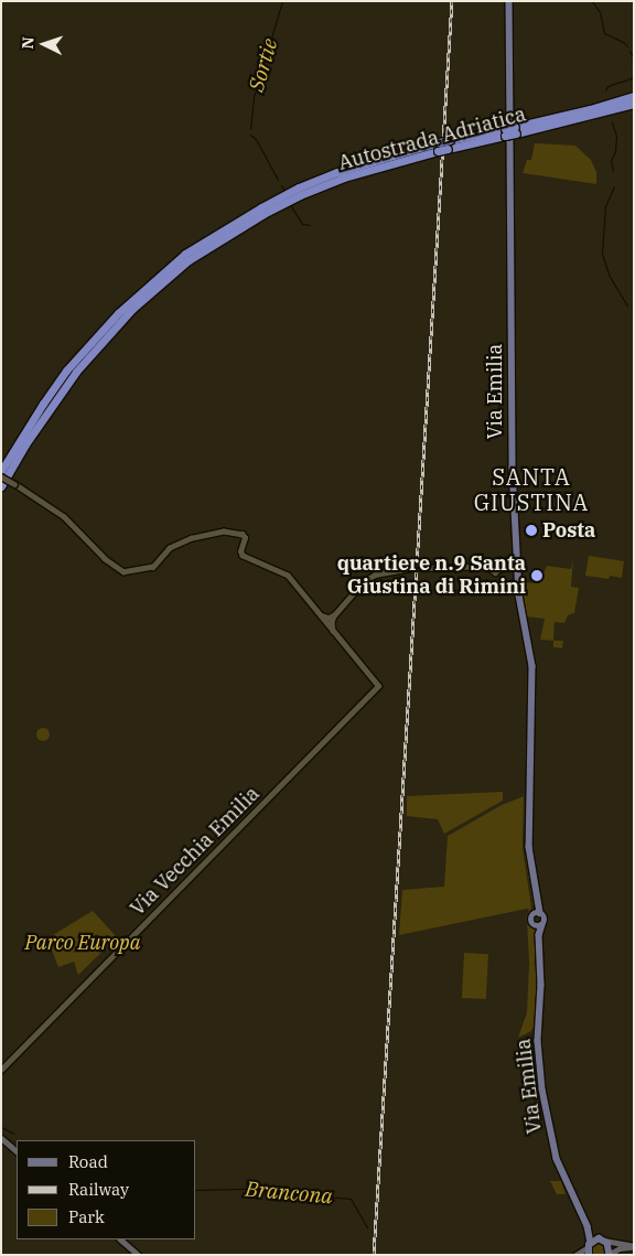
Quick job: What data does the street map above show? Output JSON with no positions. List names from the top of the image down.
{
  "streets": {
    "highway": ["Autostrada Adriatica"],
    "main road": ["Via Emilia"],
    "street": ["Via Vecchia Emilia"]
  },
  "crossings": [
    ["Autostrada Adriatica", "Via Emilia"]
  ],
  "districts": ["SANTA GIUSTINA"],
  "water": ["Sortie", "Brancona"],
  "parks": ["Parco Europa"],
  "places": ["Posta", "quartiere n.9 Santa Giustina di Rimini"],
  "legend": ["Road", "Railway", "Park"],
  "north": "left"
}
